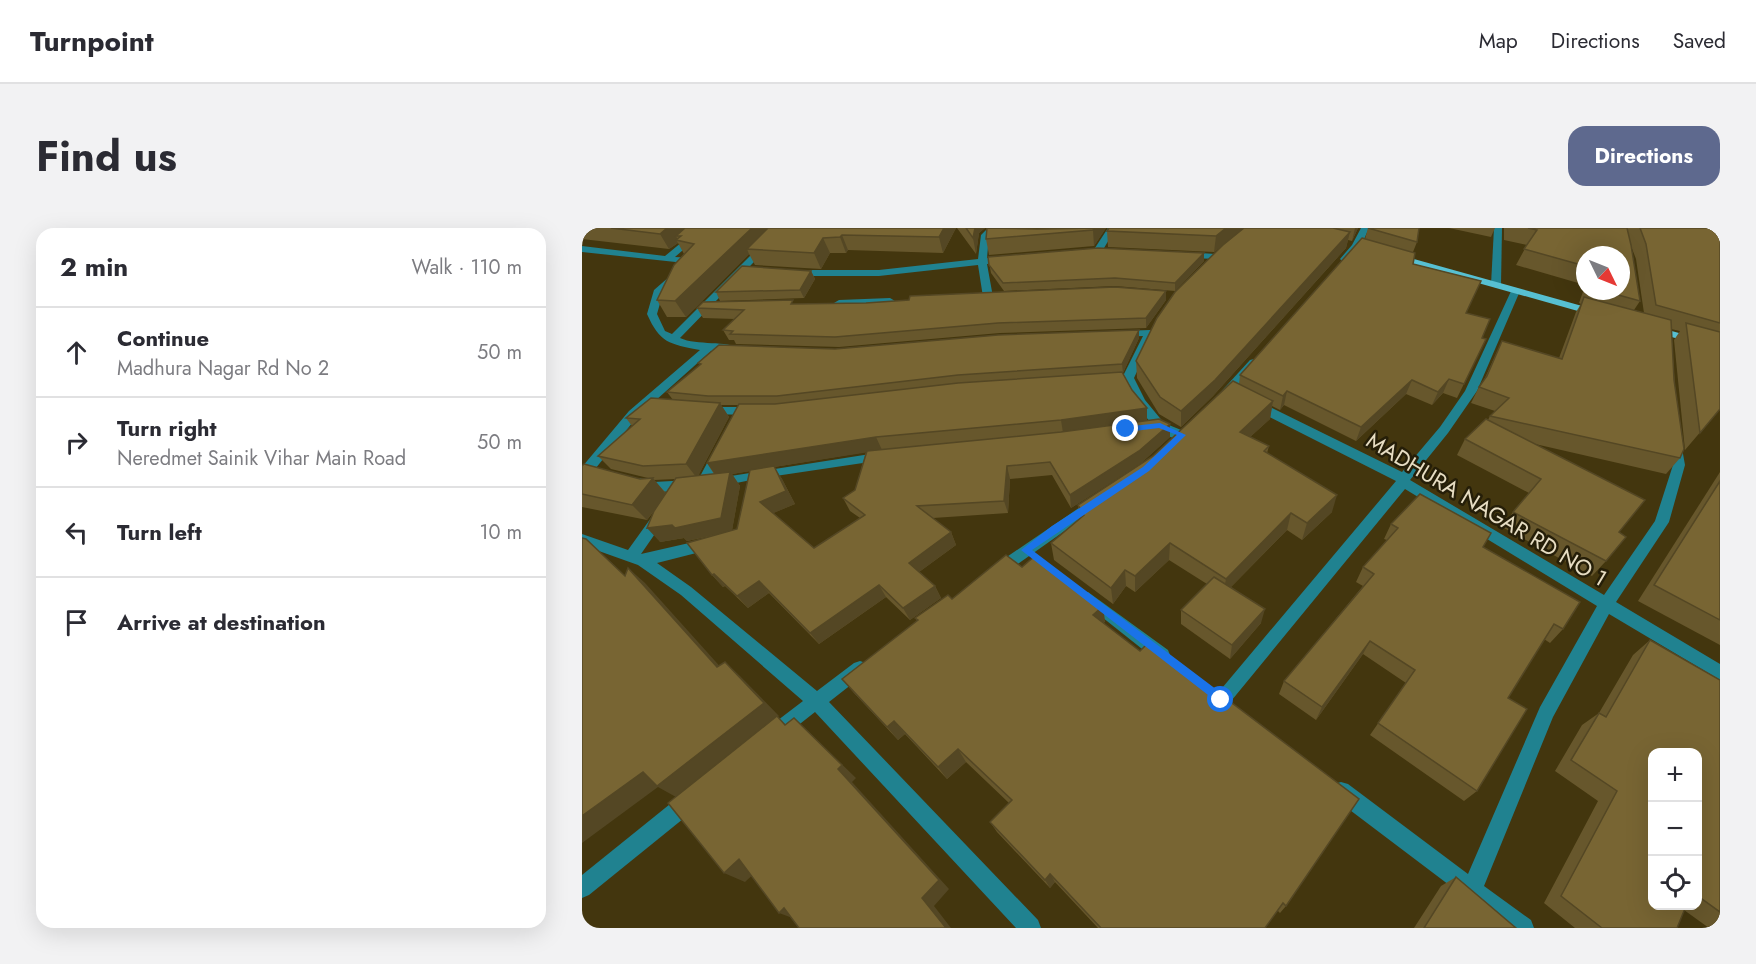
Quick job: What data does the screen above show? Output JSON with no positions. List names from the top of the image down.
{
  "streets": {
    "street": ["MADHURA NAGAR RD NO 1"]
  },
  "north": "bottom right",
  "page": {
    "header": "Turnpoint",
    "nav": ["Map", "Directions", "Saved"],
    "title": "Find us",
    "buttons": "Directions",
    "heading": ["2 min", "Walk · 110 m"],
    "list": [
      ["Continue", "Madhura Nagar Rd No 2", "50 m"],
      ["Turn right", "Neredmet Sainik Vihar Main Road", "50 m"],
      ["Turn left", "10 m"],
      "Arrive at destination"
    ],
    "map_buttons": ["+", "−"]
  }
}
